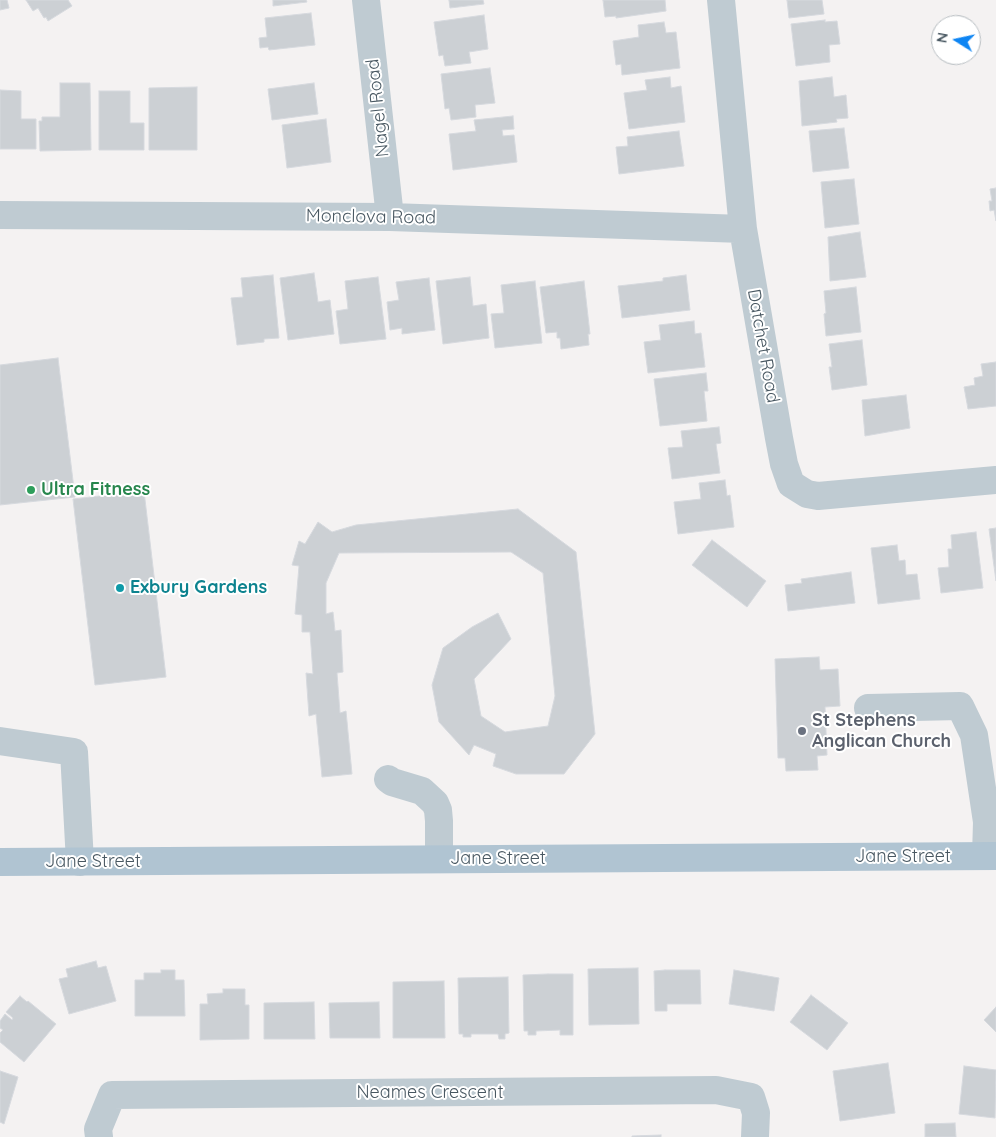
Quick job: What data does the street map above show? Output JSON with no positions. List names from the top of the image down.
{
  "streets": {
    "main road": ["Jane Street"],
    "street": [
      "Nagel Road",
      "Monclova Road",
      "Datchet Road",
      "Neames Crescent"
    ]
  },
  "crossings": [
    ["Nagel Road", "Monclova Road"],
    ["Monclova Road", "Datchet Road"]
  ],
  "places": ["Ultra Fitness", "Exbury Gardens", "St Stephens Anglican Church"],
  "north": "left"
}
